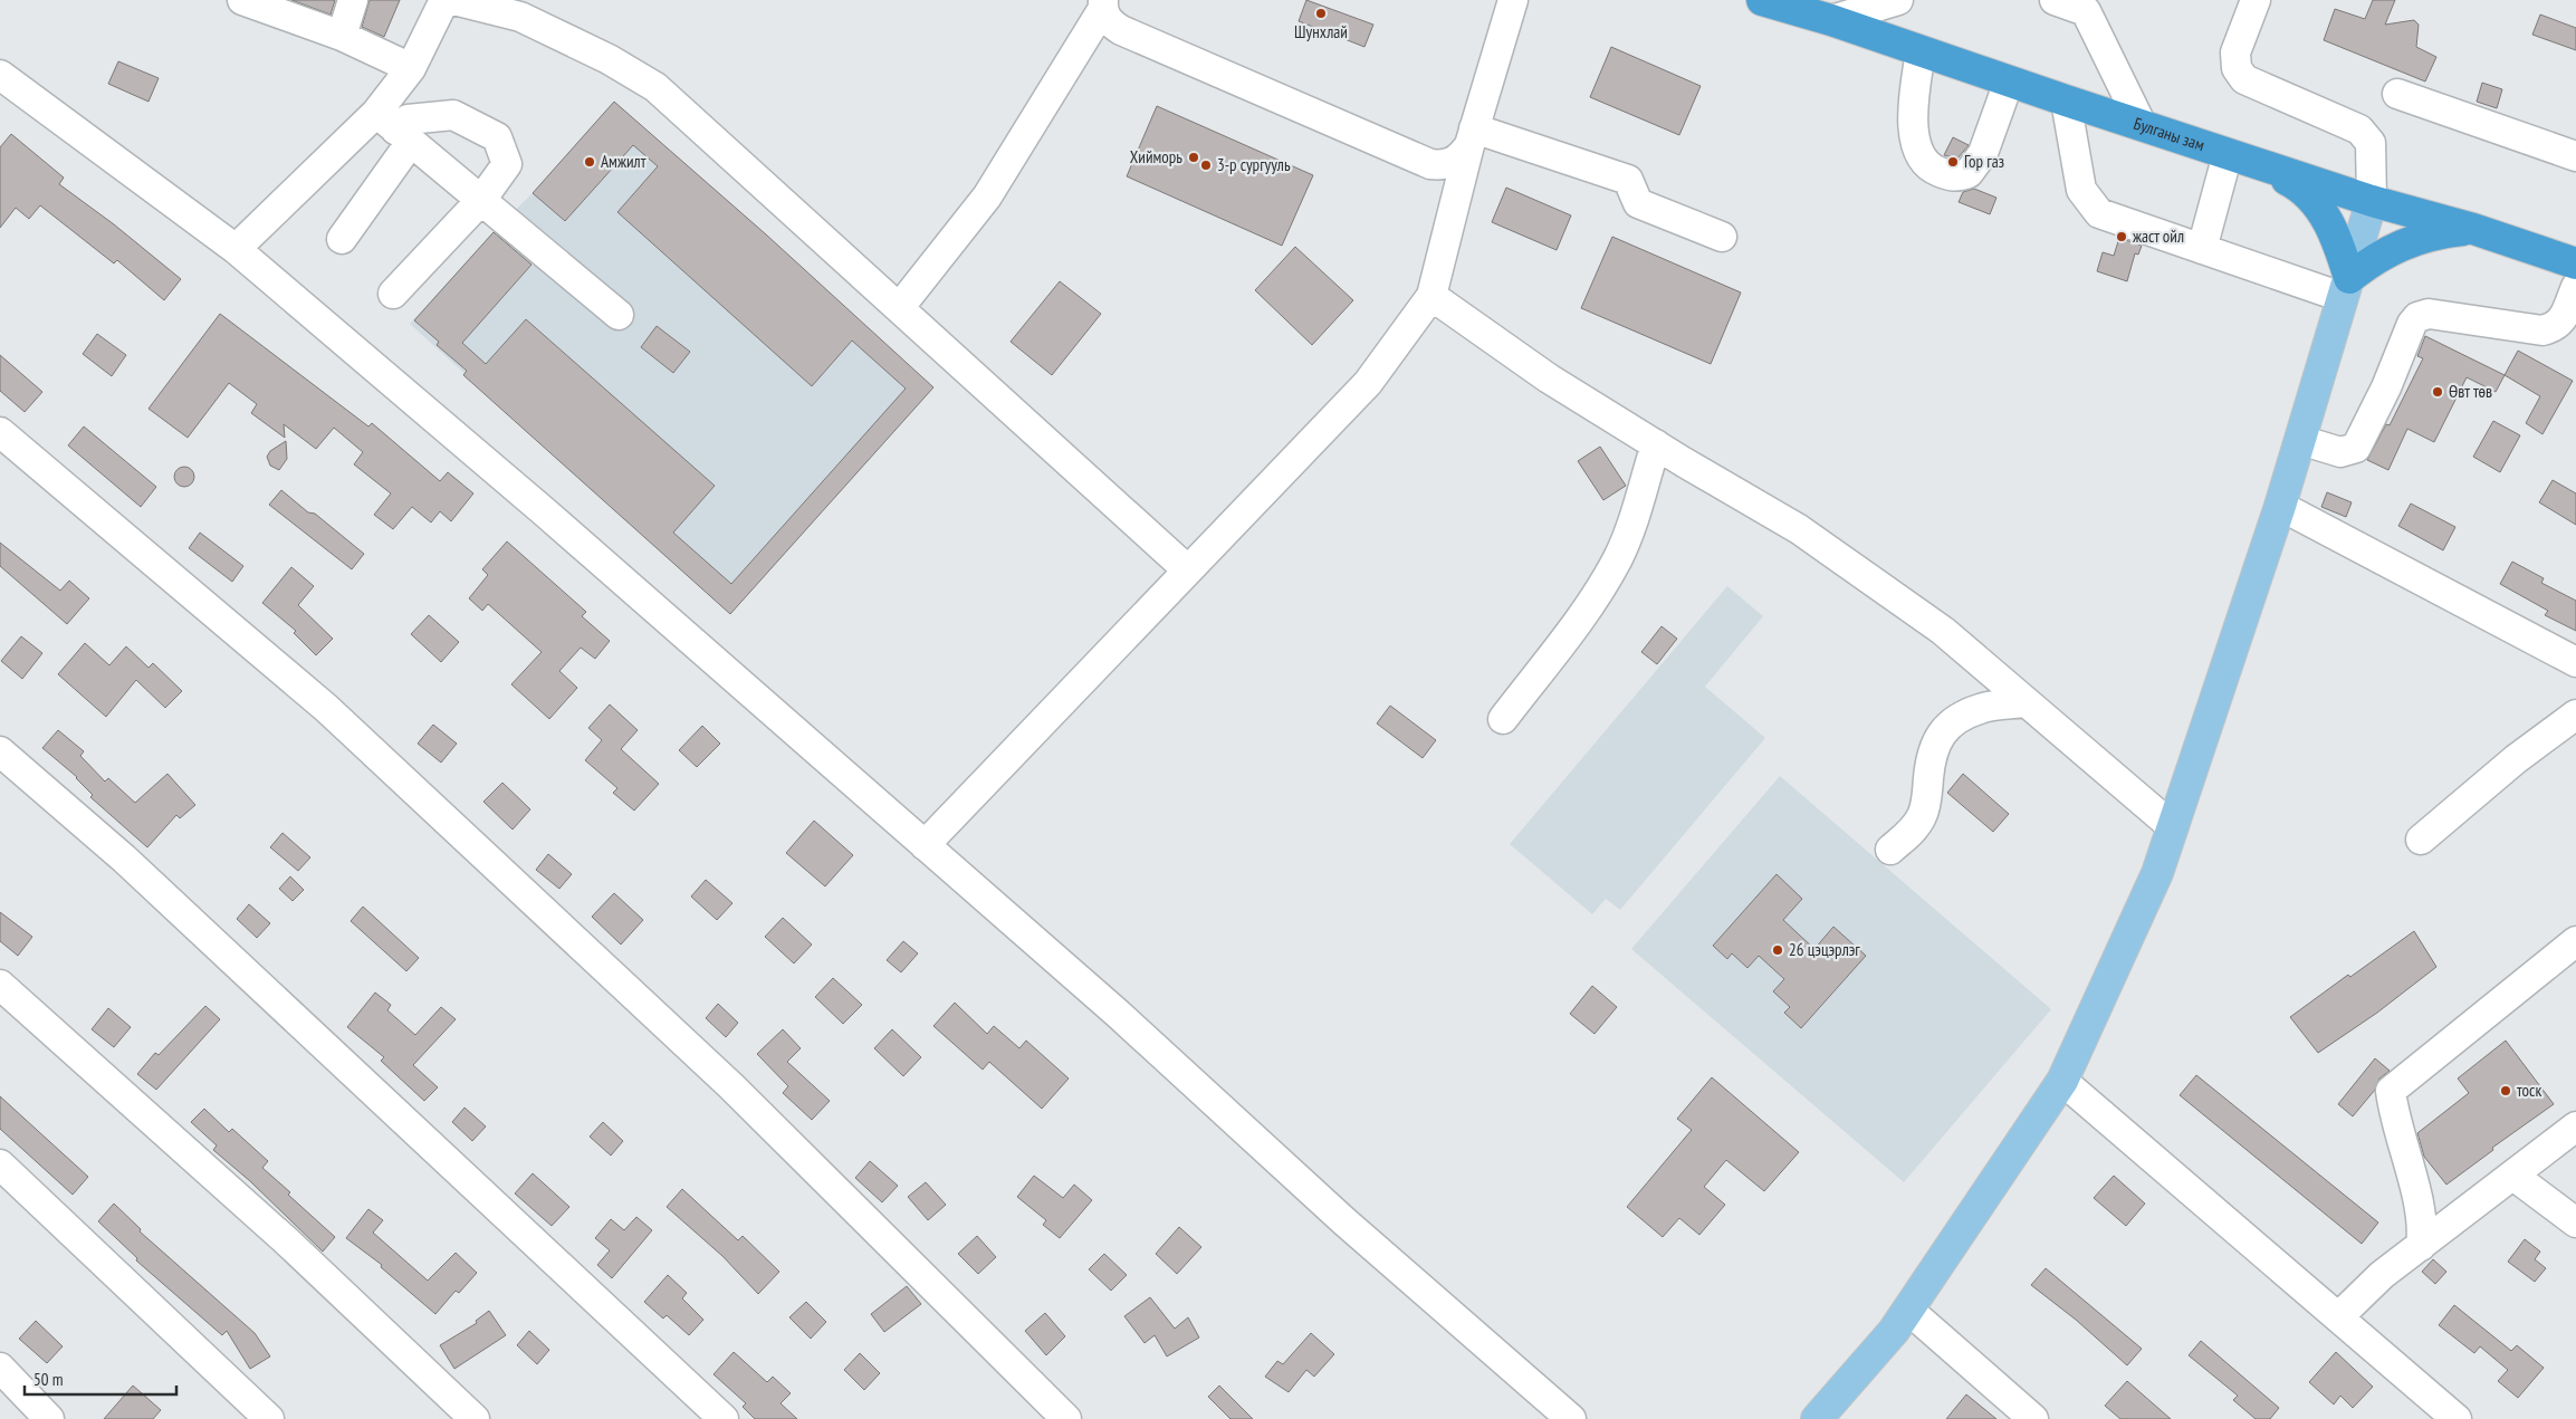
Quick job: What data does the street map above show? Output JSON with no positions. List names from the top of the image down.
{
  "streets": {
    "highway": ["Булганы зам"]
  },
  "places": [
    "Шунхлай",
    "Хийморь",
    "Амжилт",
    "Гор газ",
    "3-р сургууль",
    "жаст ойл",
    "Өвт төв",
    "26 цэцэрлэг",
    "тоск"
  ],
  "scale_bar": "50 m"
}
